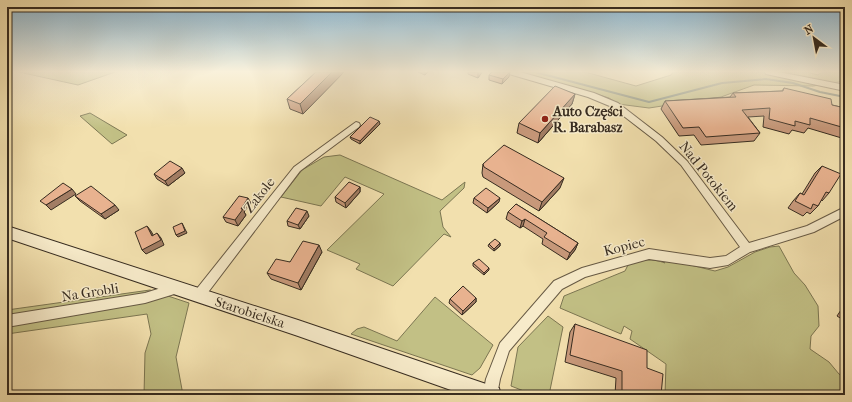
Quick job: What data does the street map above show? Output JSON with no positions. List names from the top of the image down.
{
  "streets": {
    "street": [
      "Nad Potokiem",
      "Zakole",
      "Kopiec",
      "Na Grobli",
      "Starobielska"
    ]
  },
  "crossings": [
    ["Nad Potokiem", "Kopiec"],
    ["Zakole", "Starobielska"],
    ["Kopiec", "Starobielska"],
    ["Na Grobli", "Starobielska"]
  ],
  "places": ["Auto Części R. Barabasz"],
  "north": "top left"
}
